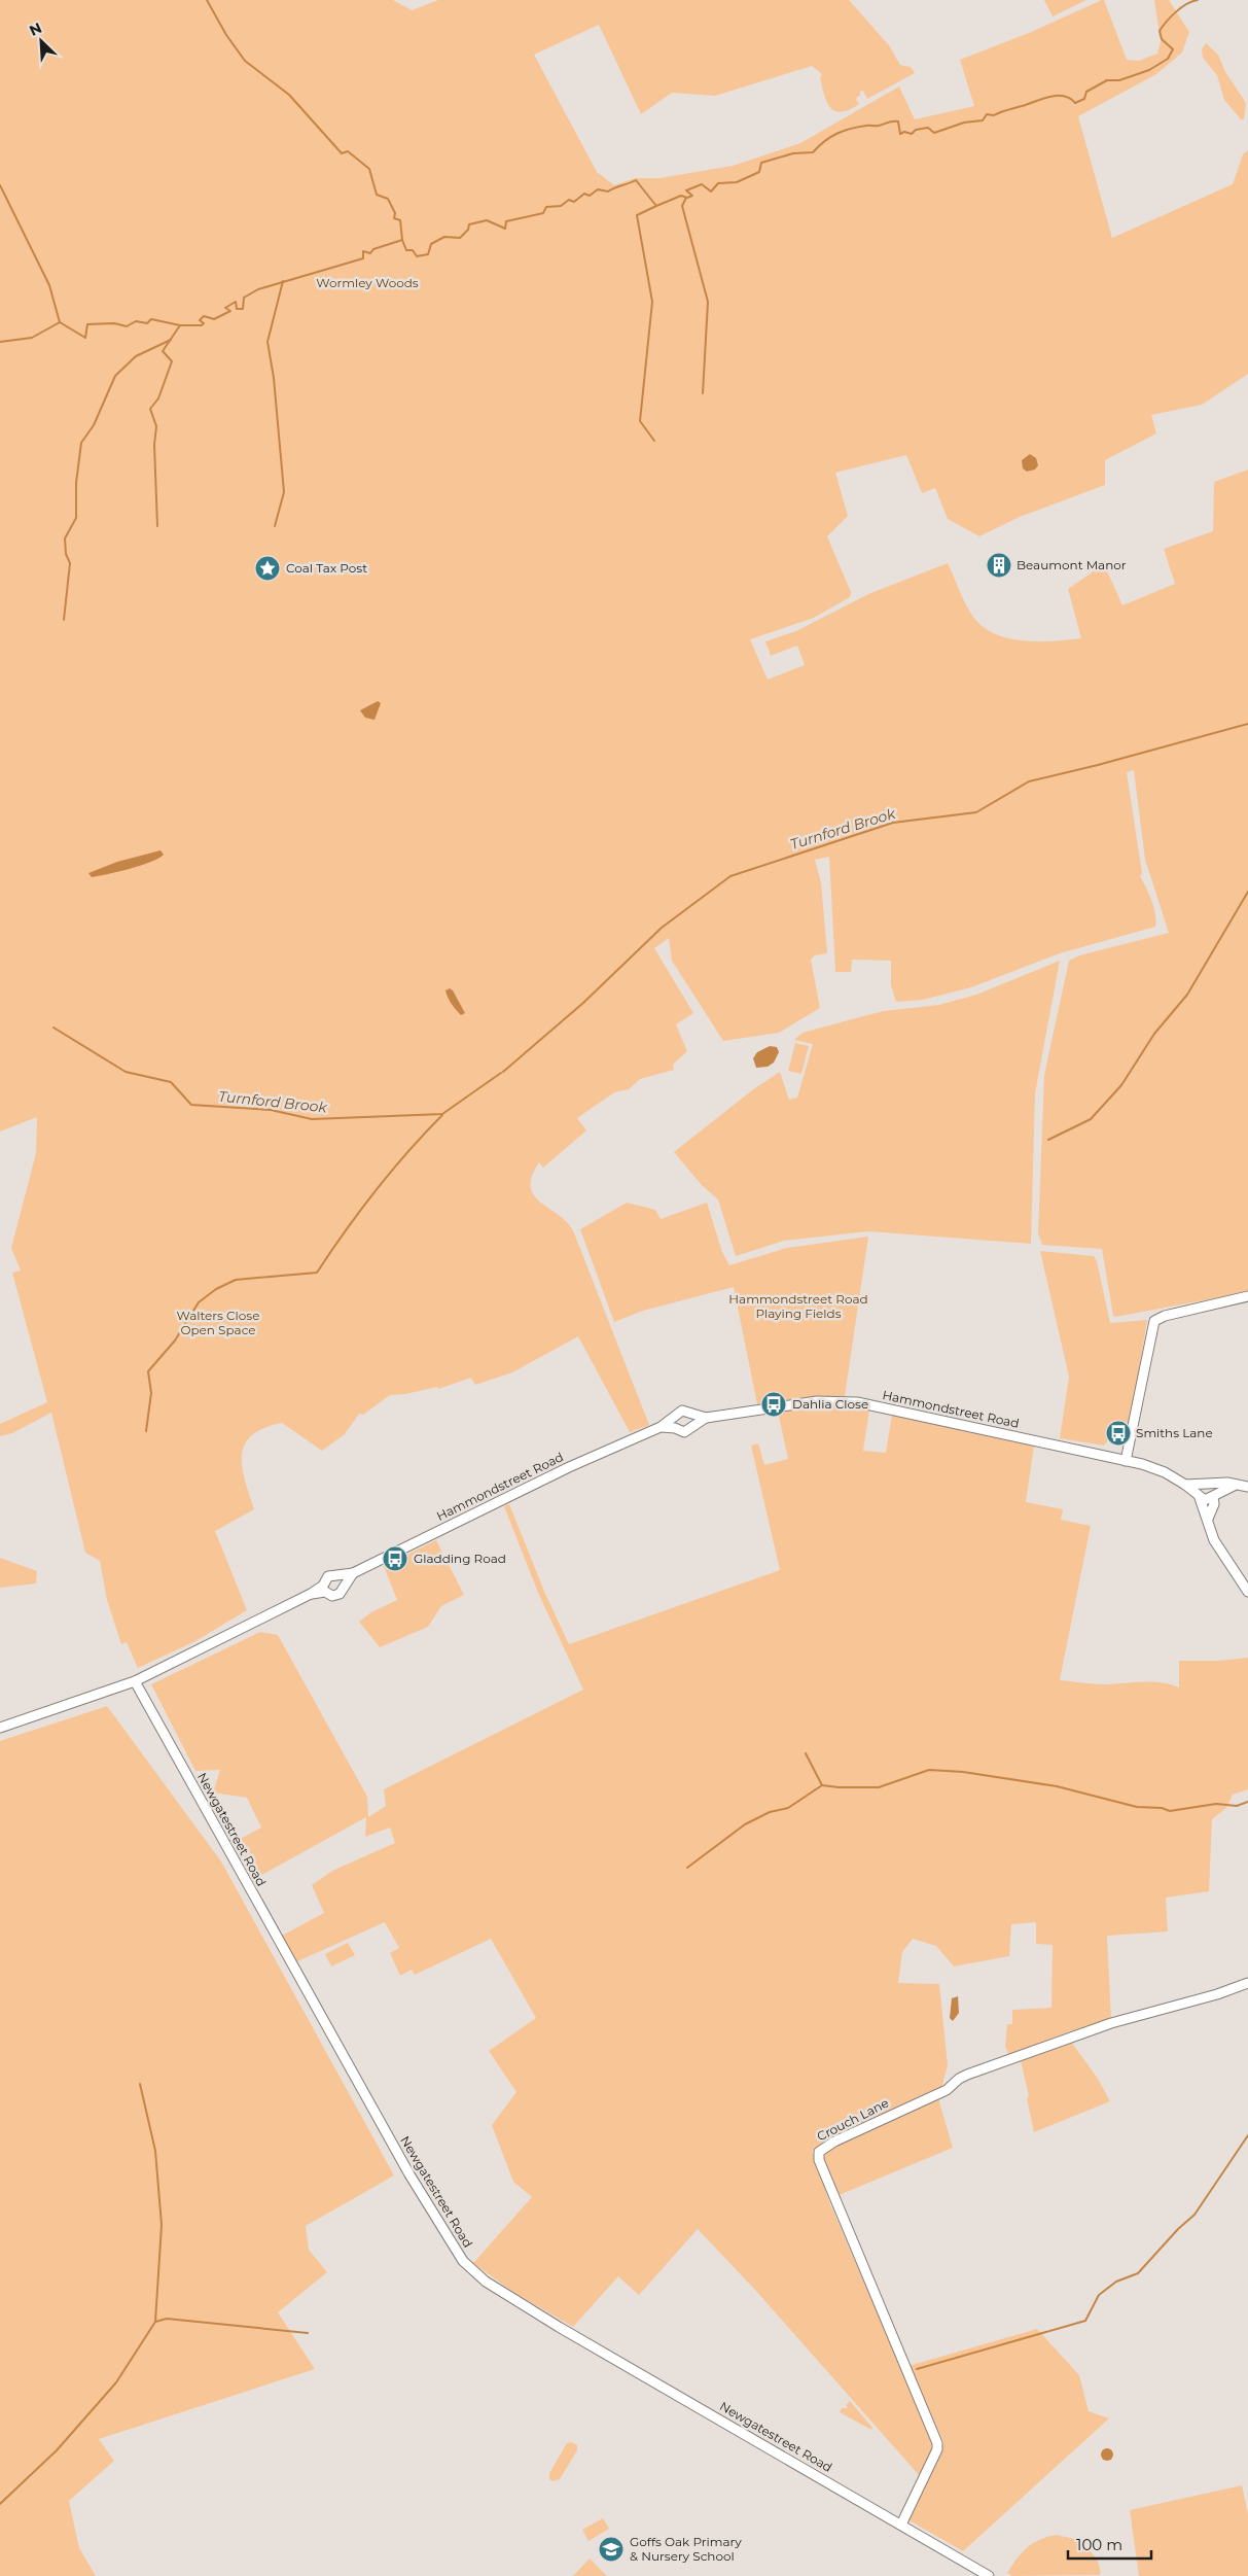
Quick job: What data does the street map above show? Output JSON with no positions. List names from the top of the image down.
{
  "streets": {
    "street": ["Hammondstreet Road", "Newgatestreet Road", "Crouch Lane"]
  },
  "crossings": [
    ["Hammondstreet Road", "Newgatestreet Road"],
    ["Newgatestreet Road", "Crouch Lane"]
  ],
  "water": ["Turnford Brook"],
  "parks": ["Wormley Woods", "Hammondstreet Road Playing Fields", "Walters Close Open Space"],
  "places": {
    "building": ["Beaumont Manor"],
    "place": ["Coal Tax Post"],
    "bus stop": ["Dahlia Close", "Smiths Lane", "Gladding Road"],
    "school or university": ["Goffs Oak Primary & Nursery School"]
  },
  "scale_bar": "100 m",
  "north": "top left"
}
